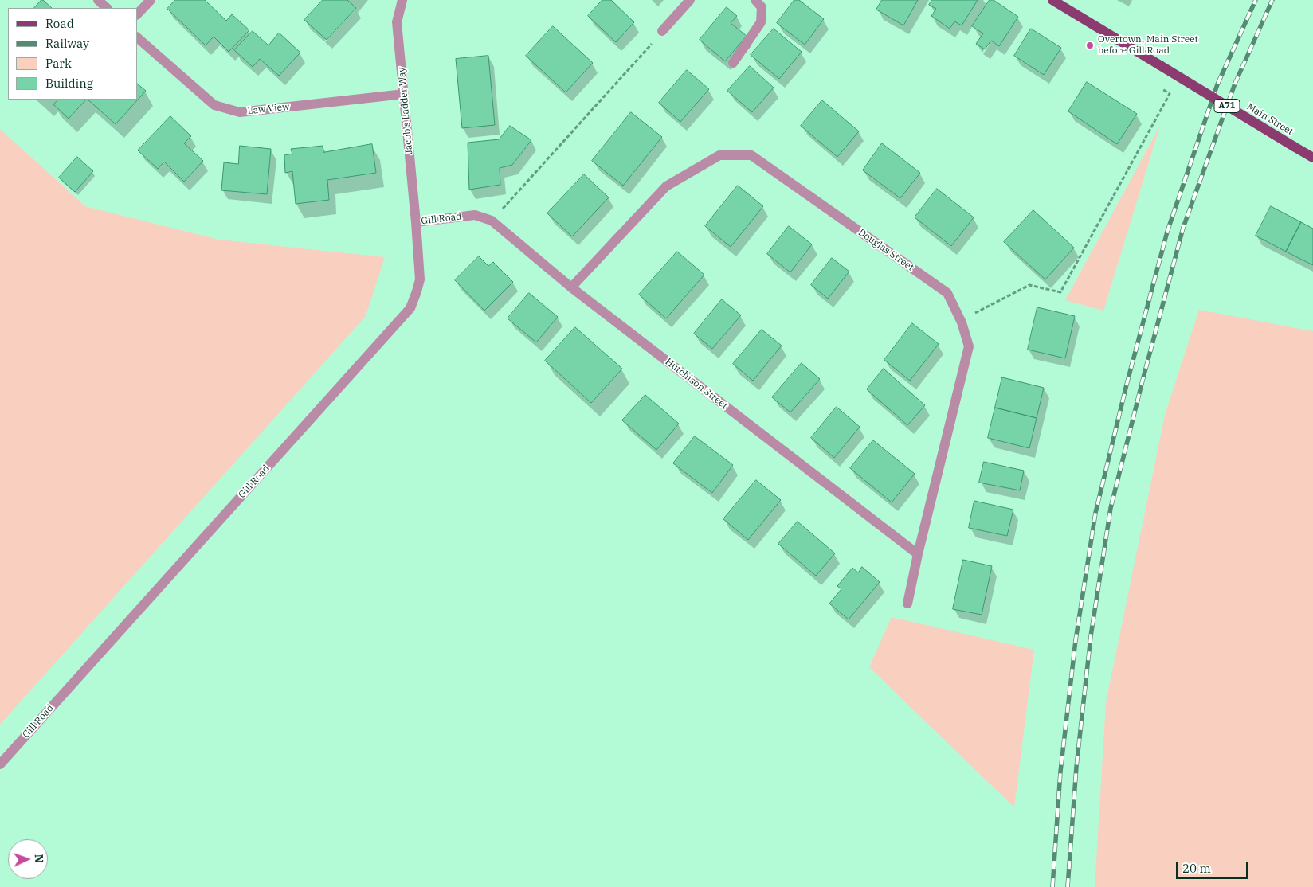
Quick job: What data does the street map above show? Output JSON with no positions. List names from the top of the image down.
{
  "streets": {
    "main road": ["A71", "Main Street"],
    "street": [
      "Law View",
      "Jacob's Ladder Way",
      "Gill Road",
      "Douglas Street",
      "Hutchison Street"
    ]
  },
  "crossings": [
    ["Law View", "Jacob's Ladder Way"],
    ["Jacob's Ladder Way", "Gill Road"],
    ["Gill Road", "Hutchison Street"],
    ["Douglas Street", "Hutchison Street"]
  ],
  "places": ["Overtown, Main Street before Gill Road"],
  "legend": [
    "Road",
    "Railway",
    "Park",
    "Building"
  ],
  "scale_bar": "20 m",
  "north": "right"
}
